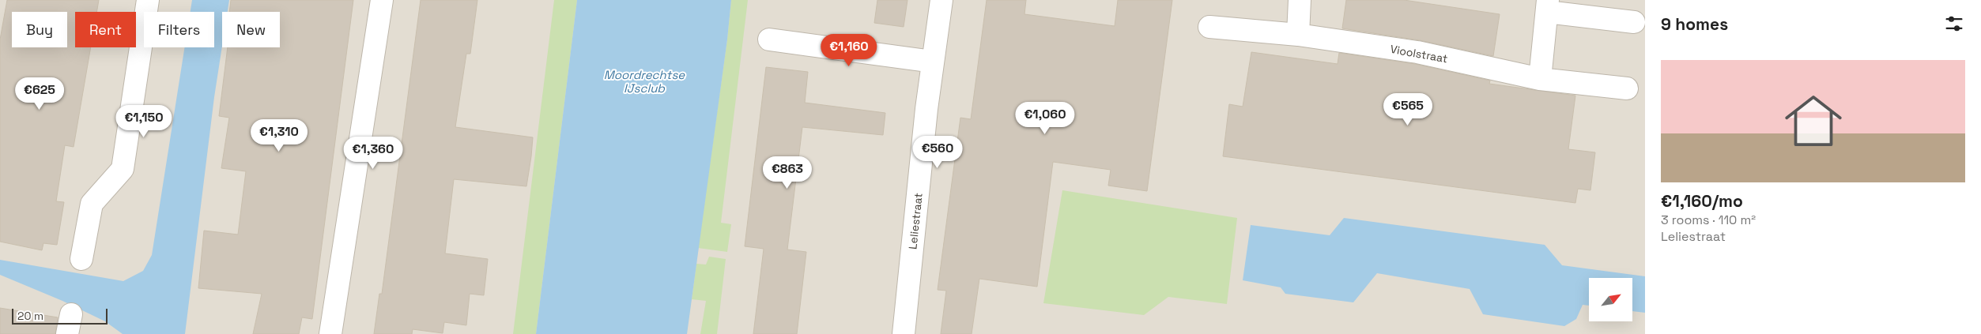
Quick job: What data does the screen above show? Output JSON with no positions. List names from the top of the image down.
{
  "streets": {
    "street": ["Vioolstraat", "Leliestraat"]
  },
  "water": ["Moordrechtse IJsclub"],
  "scale_bar": "20 m",
  "north": "top right",
  "page": {
    "heading": "9 homes",
    "chip": [
      "Buy",
      "Rent",
      "Filters",
      "New"
    ],
    "price": [
      "€1,160",
      "€625",
      "€565",
      "€1,060",
      "€1,150",
      "€1,310",
      "€560",
      "€1,360",
      "€863"
    ],
    "list": [
      {
        "name": "€1,160/mo",
        "note": "3 rooms · 110 m² · Leliestraat"
      }
    ],
    "scale": "20 m"
  }
}
